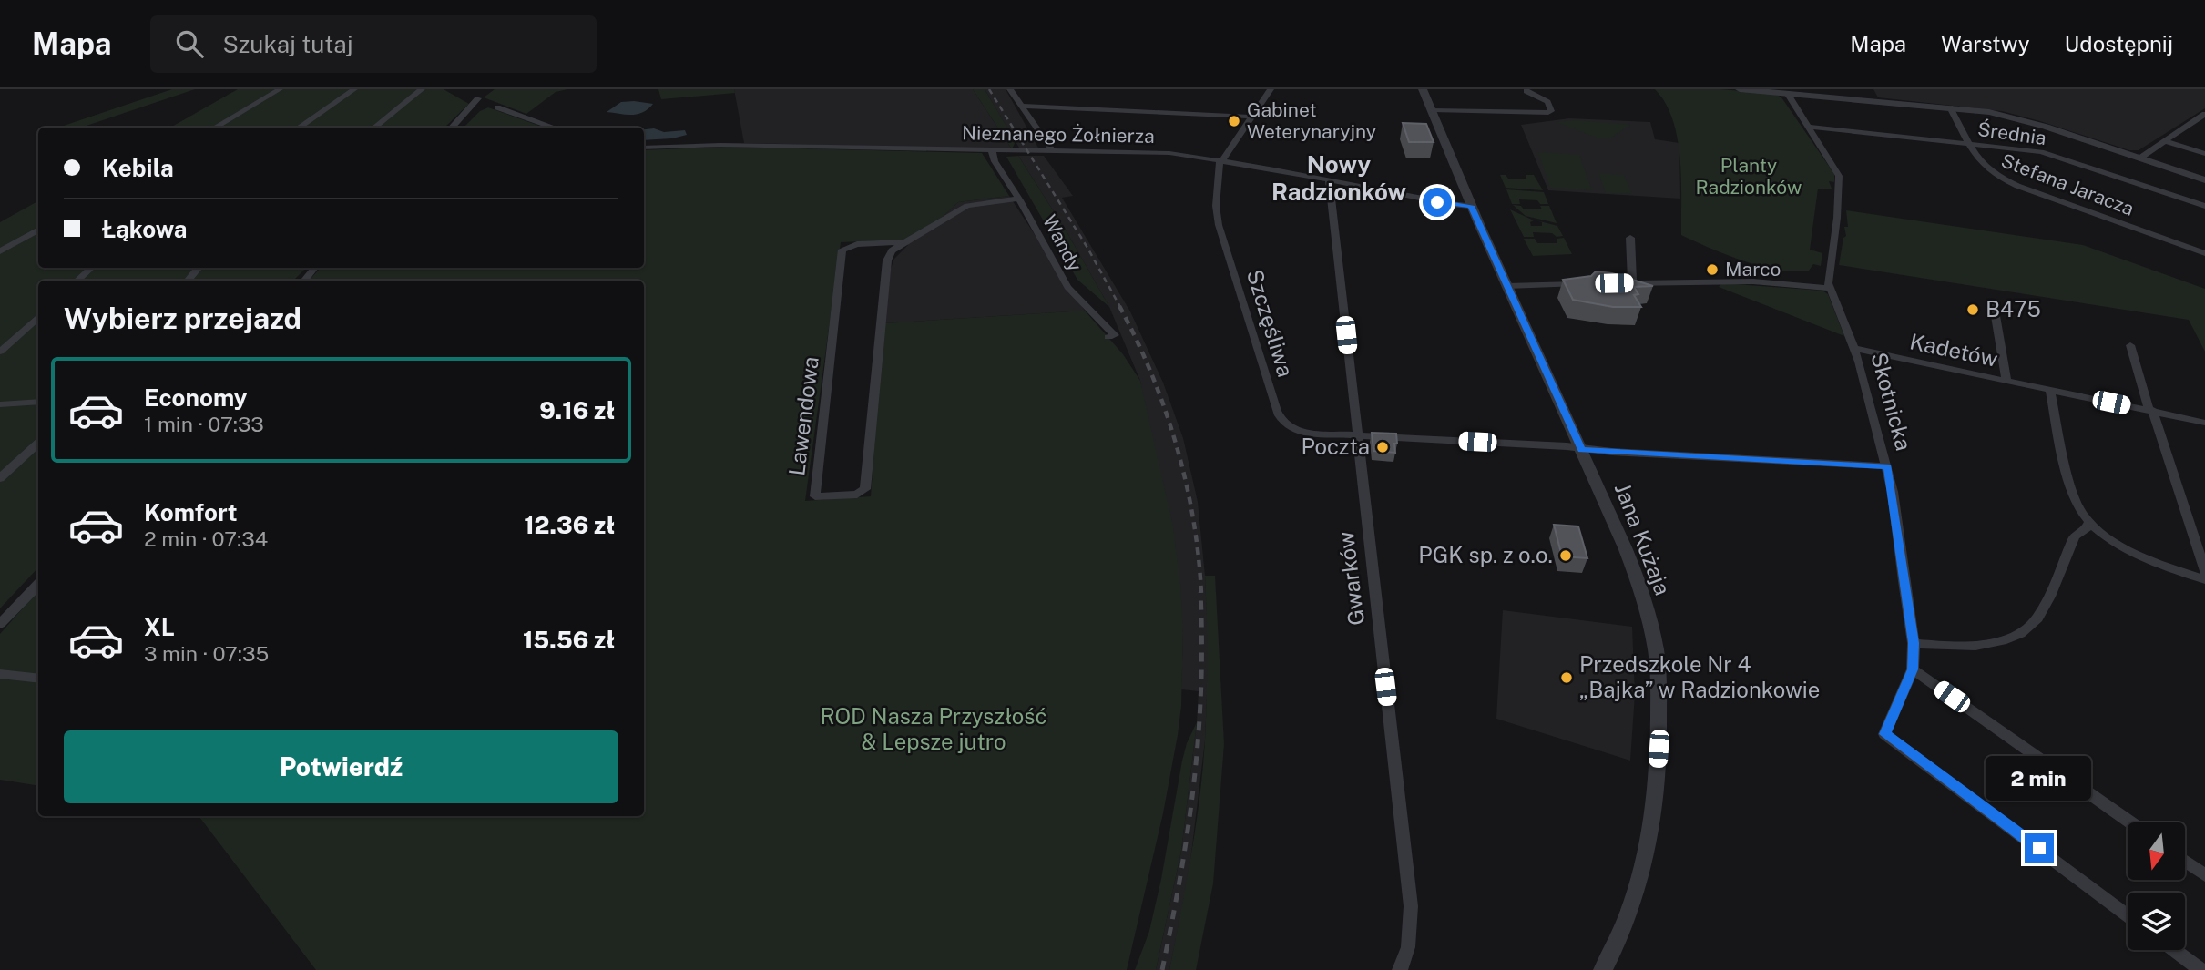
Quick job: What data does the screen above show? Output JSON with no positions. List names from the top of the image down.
{
  "streets": {
    "street": [
      "Średnia",
      "Nieznanego Żołnierza",
      "Stefana Jaracza",
      "Wandy",
      "Szczęśliwa",
      "Kadetów",
      "Skotnicka",
      "Lawendowa",
      "Jana Kużaja",
      "Gwarków"
    ]
  },
  "crossings": [
    ["Średnia", "Stefana Jaracza"],
    ["Średnia", "Skotnicka"],
    ["Nieznanego Żołnierza", "Wandy"],
    ["Nieznanego Żołnierza", "Szczęśliwa"],
    ["Nieznanego Żołnierza", "Jana Kużaja"],
    ["Nieznanego Żołnierza", "Gwarków"],
    ["Wandy", "Lawendowa"],
    ["Szczęśliwa", "Skotnicka"],
    ["Szczęśliwa", "Jana Kużaja"],
    ["Szczęśliwa", "Gwarków"],
    ["Kadetów", "Skotnicka"]
  ],
  "districts": ["Nowy Radzionków"],
  "parks": ["Planty Radzionków", "ROD Nasza Przyszłość & Lepsze jutro"],
  "places": [
    "Gabinet Weterynaryjny",
    "Marco",
    "B475",
    "Poczta",
    "PGK sp. z o.o.",
    "Przedszkole Nr 4 „Bajka” w Radzionkowie"
  ],
  "north": "bottom",
  "page": {
    "header": "Mapa",
    "search": "Szukaj tutaj",
    "nav": ["Mapa", "Warstwy", "Udostępnij"],
    "banner": ["Kebila", "Łąkowa"],
    "heading": "Wybierz przejazd",
    "list": [
      {
        "name": "Economy",
        "note": "1 min · 07:33",
        "value": "9.16 zł"
      },
      {
        "name": "Komfort",
        "note": "2 min · 07:34",
        "value": "12.36 zł"
      },
      {
        "name": "XL",
        "note": "3 min · 07:35",
        "value": "15.56 zł"
      }
    ],
    "buttons": "Potwierdź",
    "bubble": "2 min"
  }
}
